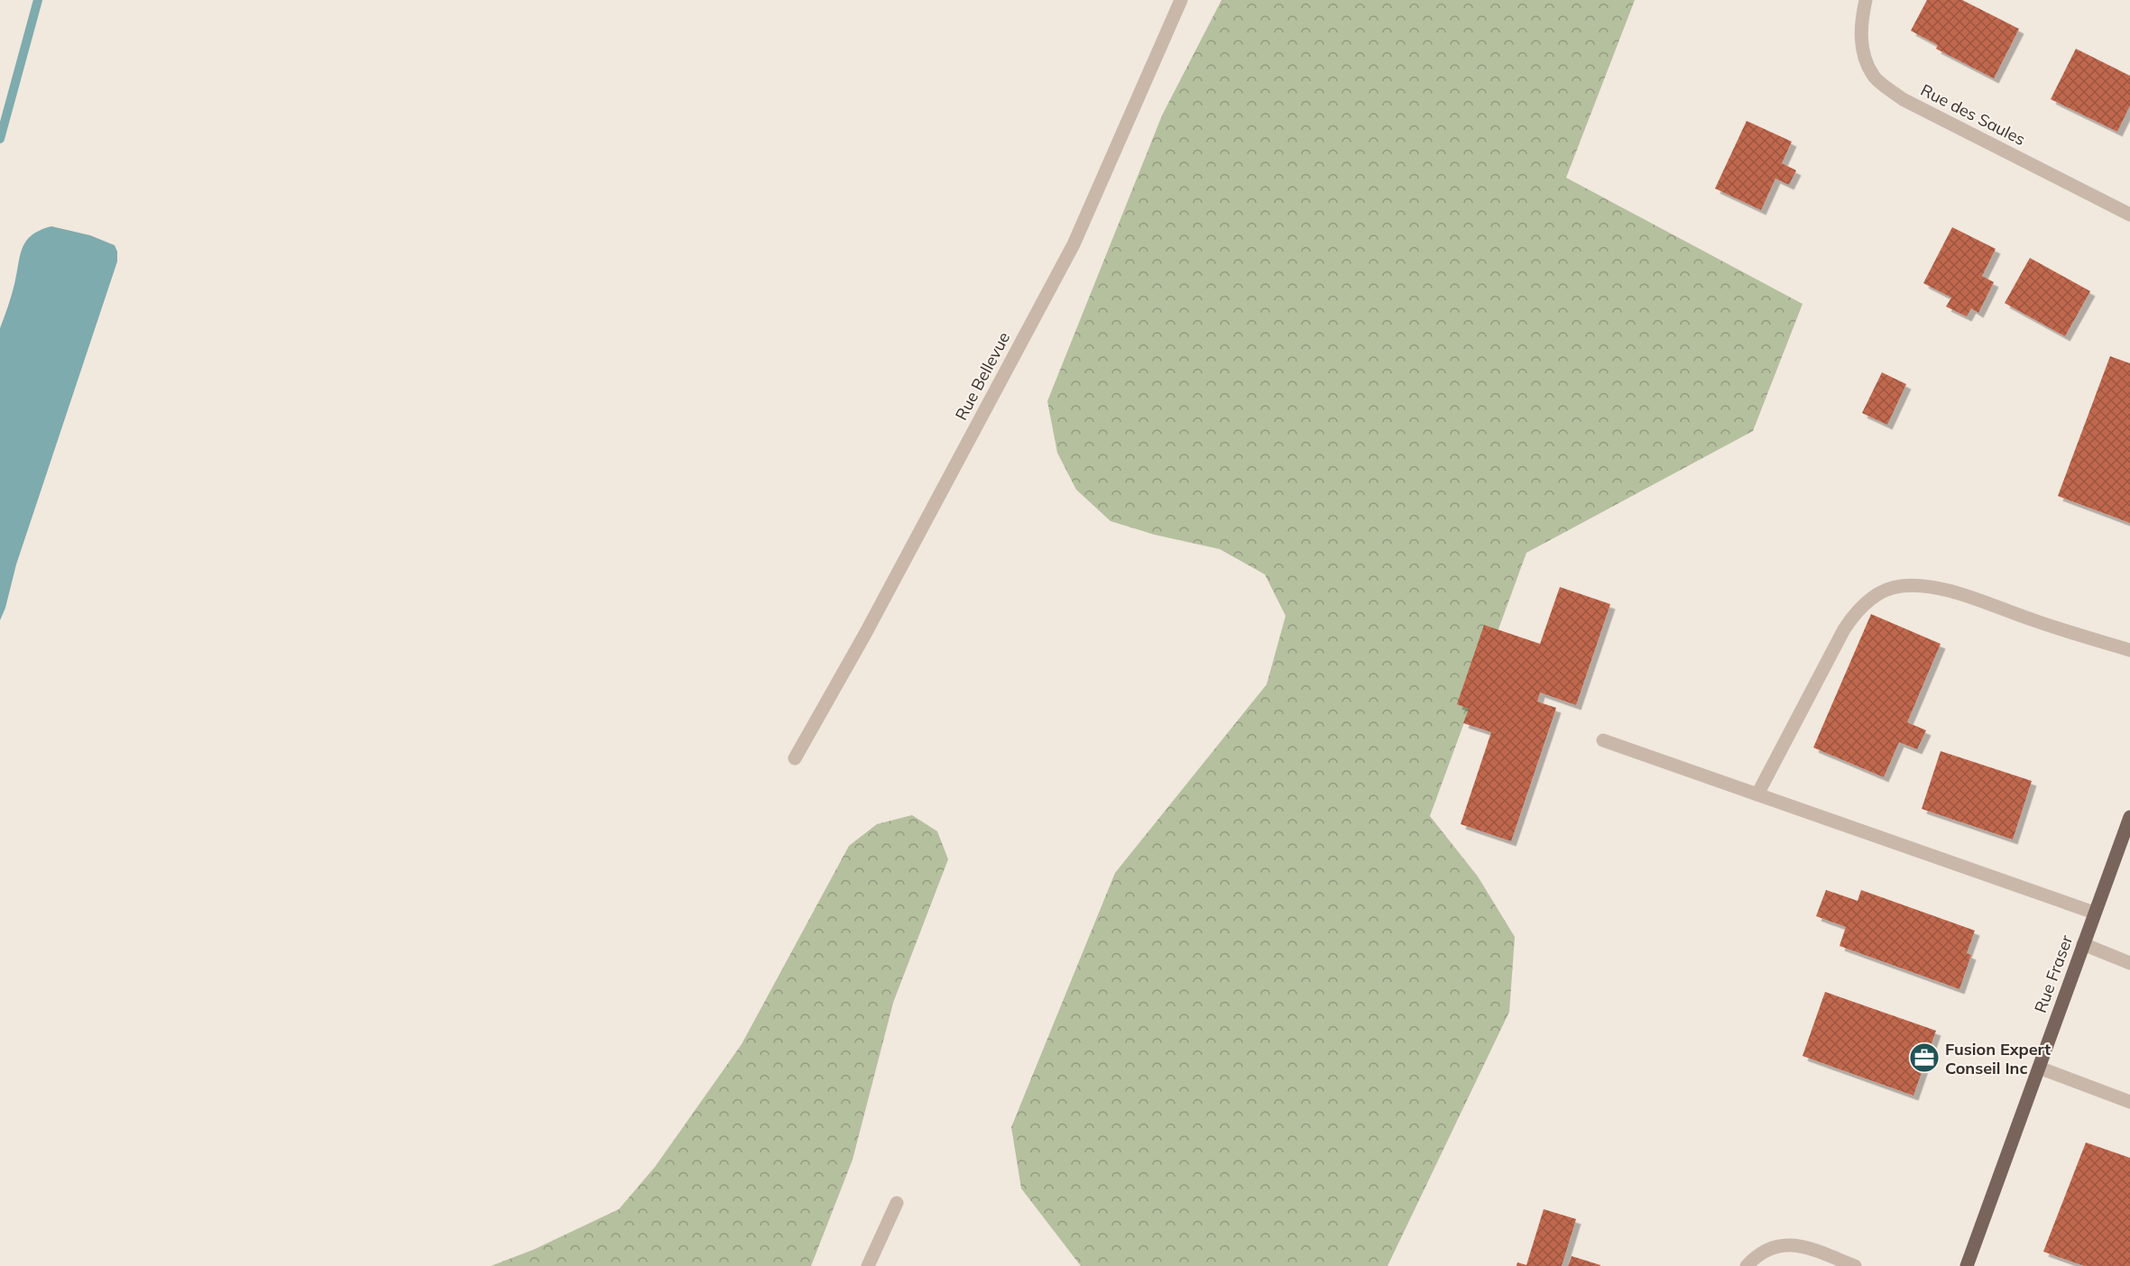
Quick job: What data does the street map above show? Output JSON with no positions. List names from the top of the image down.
{
  "streets": {
    "main road": ["Rue Fraser"],
    "street": ["Rue des Saules", "Rue Bellevue"]
  },
  "places": {
    "office": ["Fusion Expert Conseil Inc"]
  }
}
